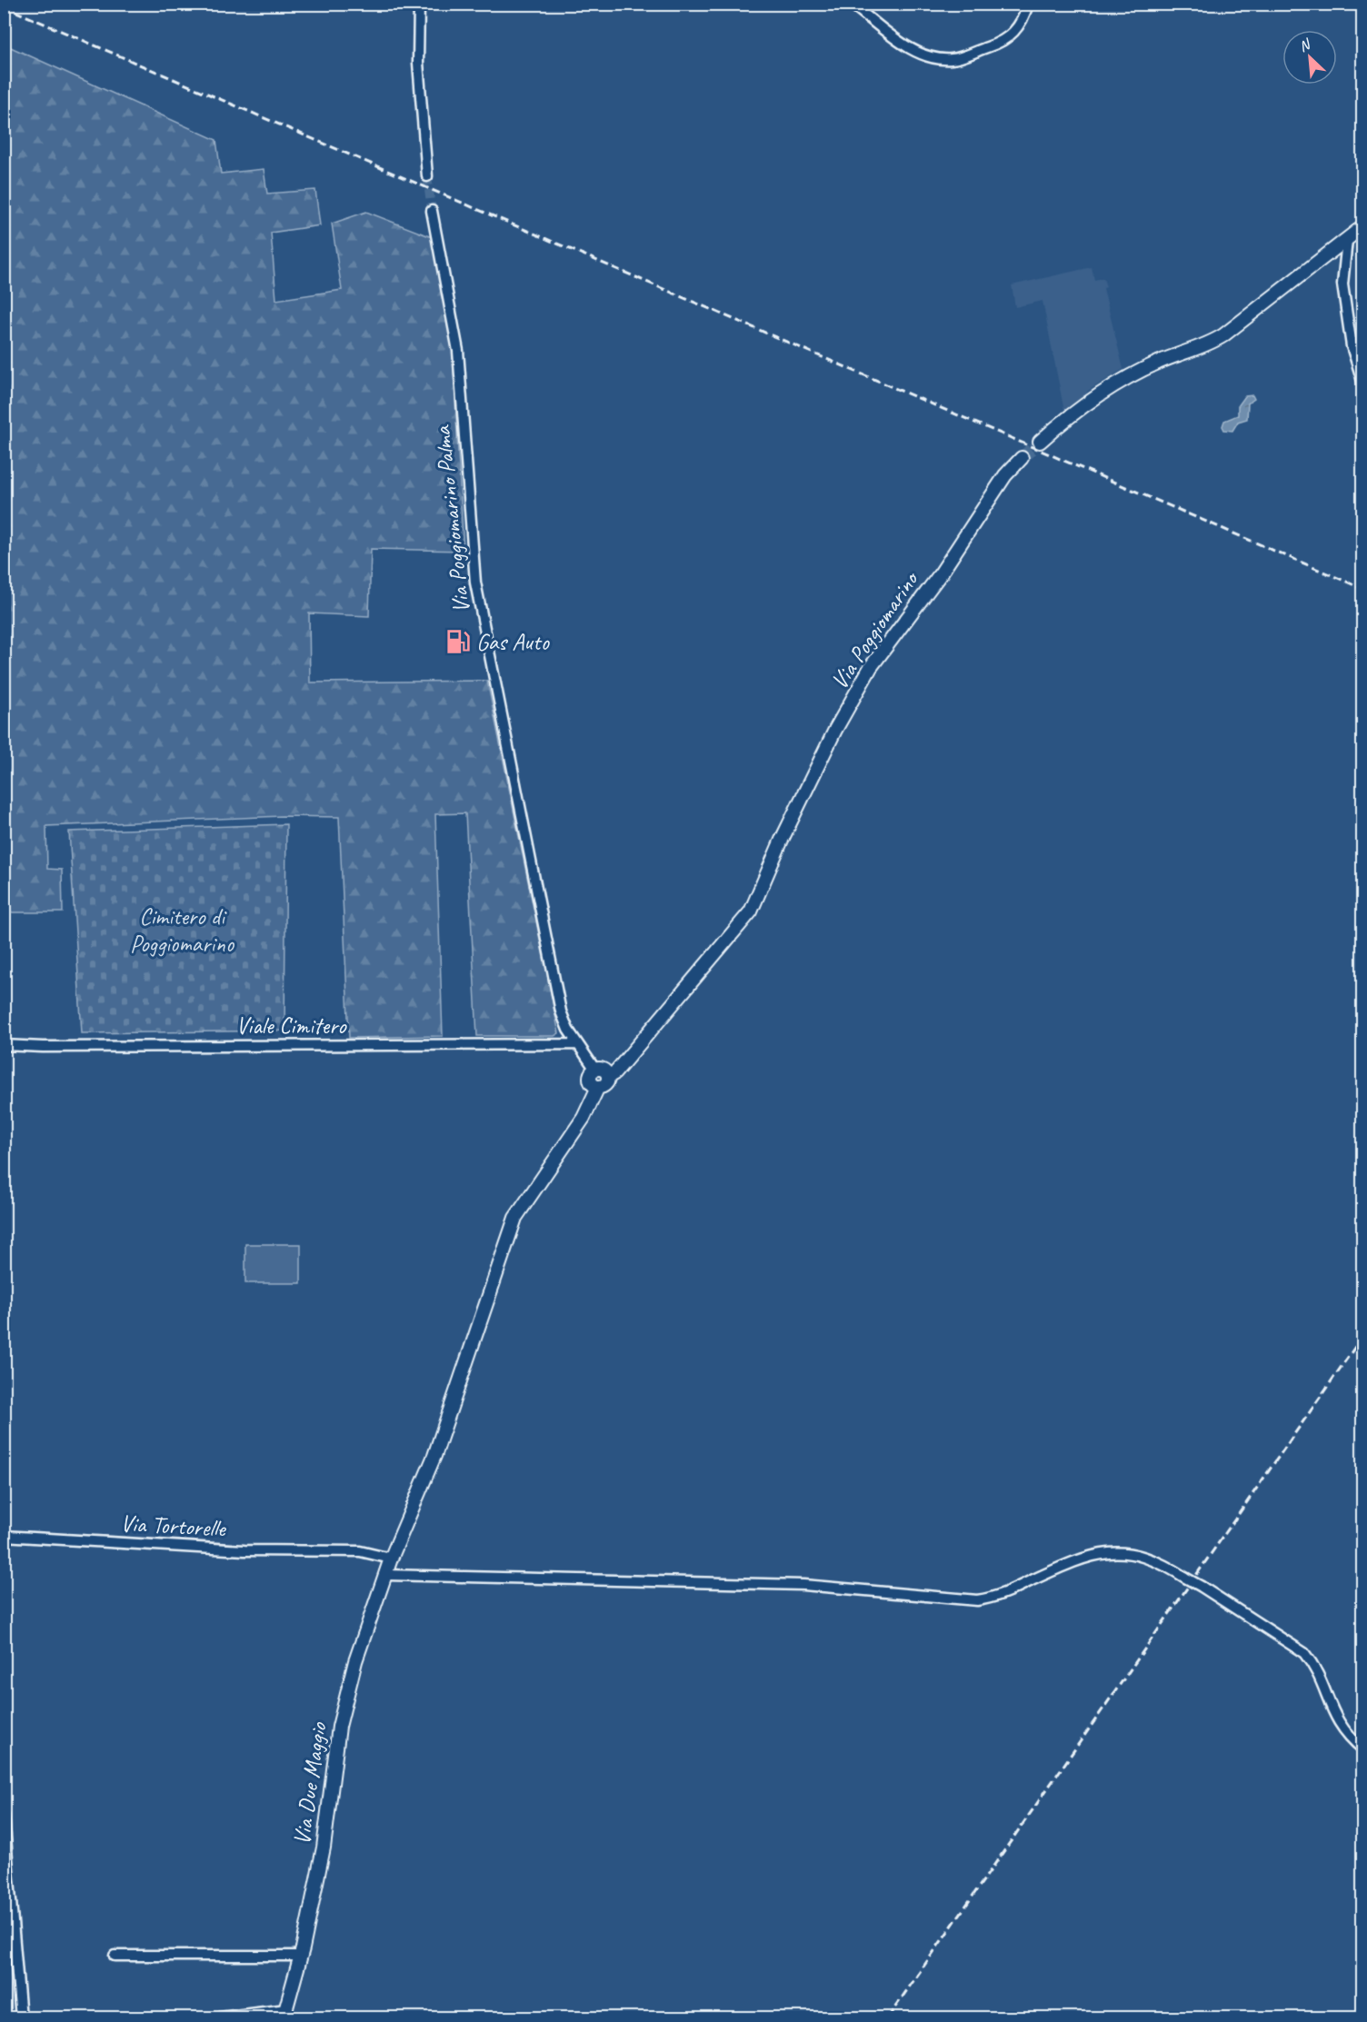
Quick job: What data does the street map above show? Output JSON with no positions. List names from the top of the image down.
{
  "streets": {
    "main road": ["Via Poggiomarino", "Via Due Maggio"],
    "street": ["Via Poggiomarino Palma", "Viale Cimitero", "Via Tortorelle"]
  },
  "crossings": [
    ["Via Poggiomarino Palma", "Via Poggiomarino"],
    ["Via Poggiomarino Palma", "Viale Cimitero"],
    ["Via Poggiomarino Palma", "Via Due Maggio"],
    ["Via Poggiomarino", "Via Due Maggio"],
    ["Via Tortorelle", "Via Due Maggio"]
  ],
  "parks": ["Cimitero di Poggiomarino"],
  "places": {
    "fuel station": ["Gas Auto"]
  },
  "north": "top left"
}
